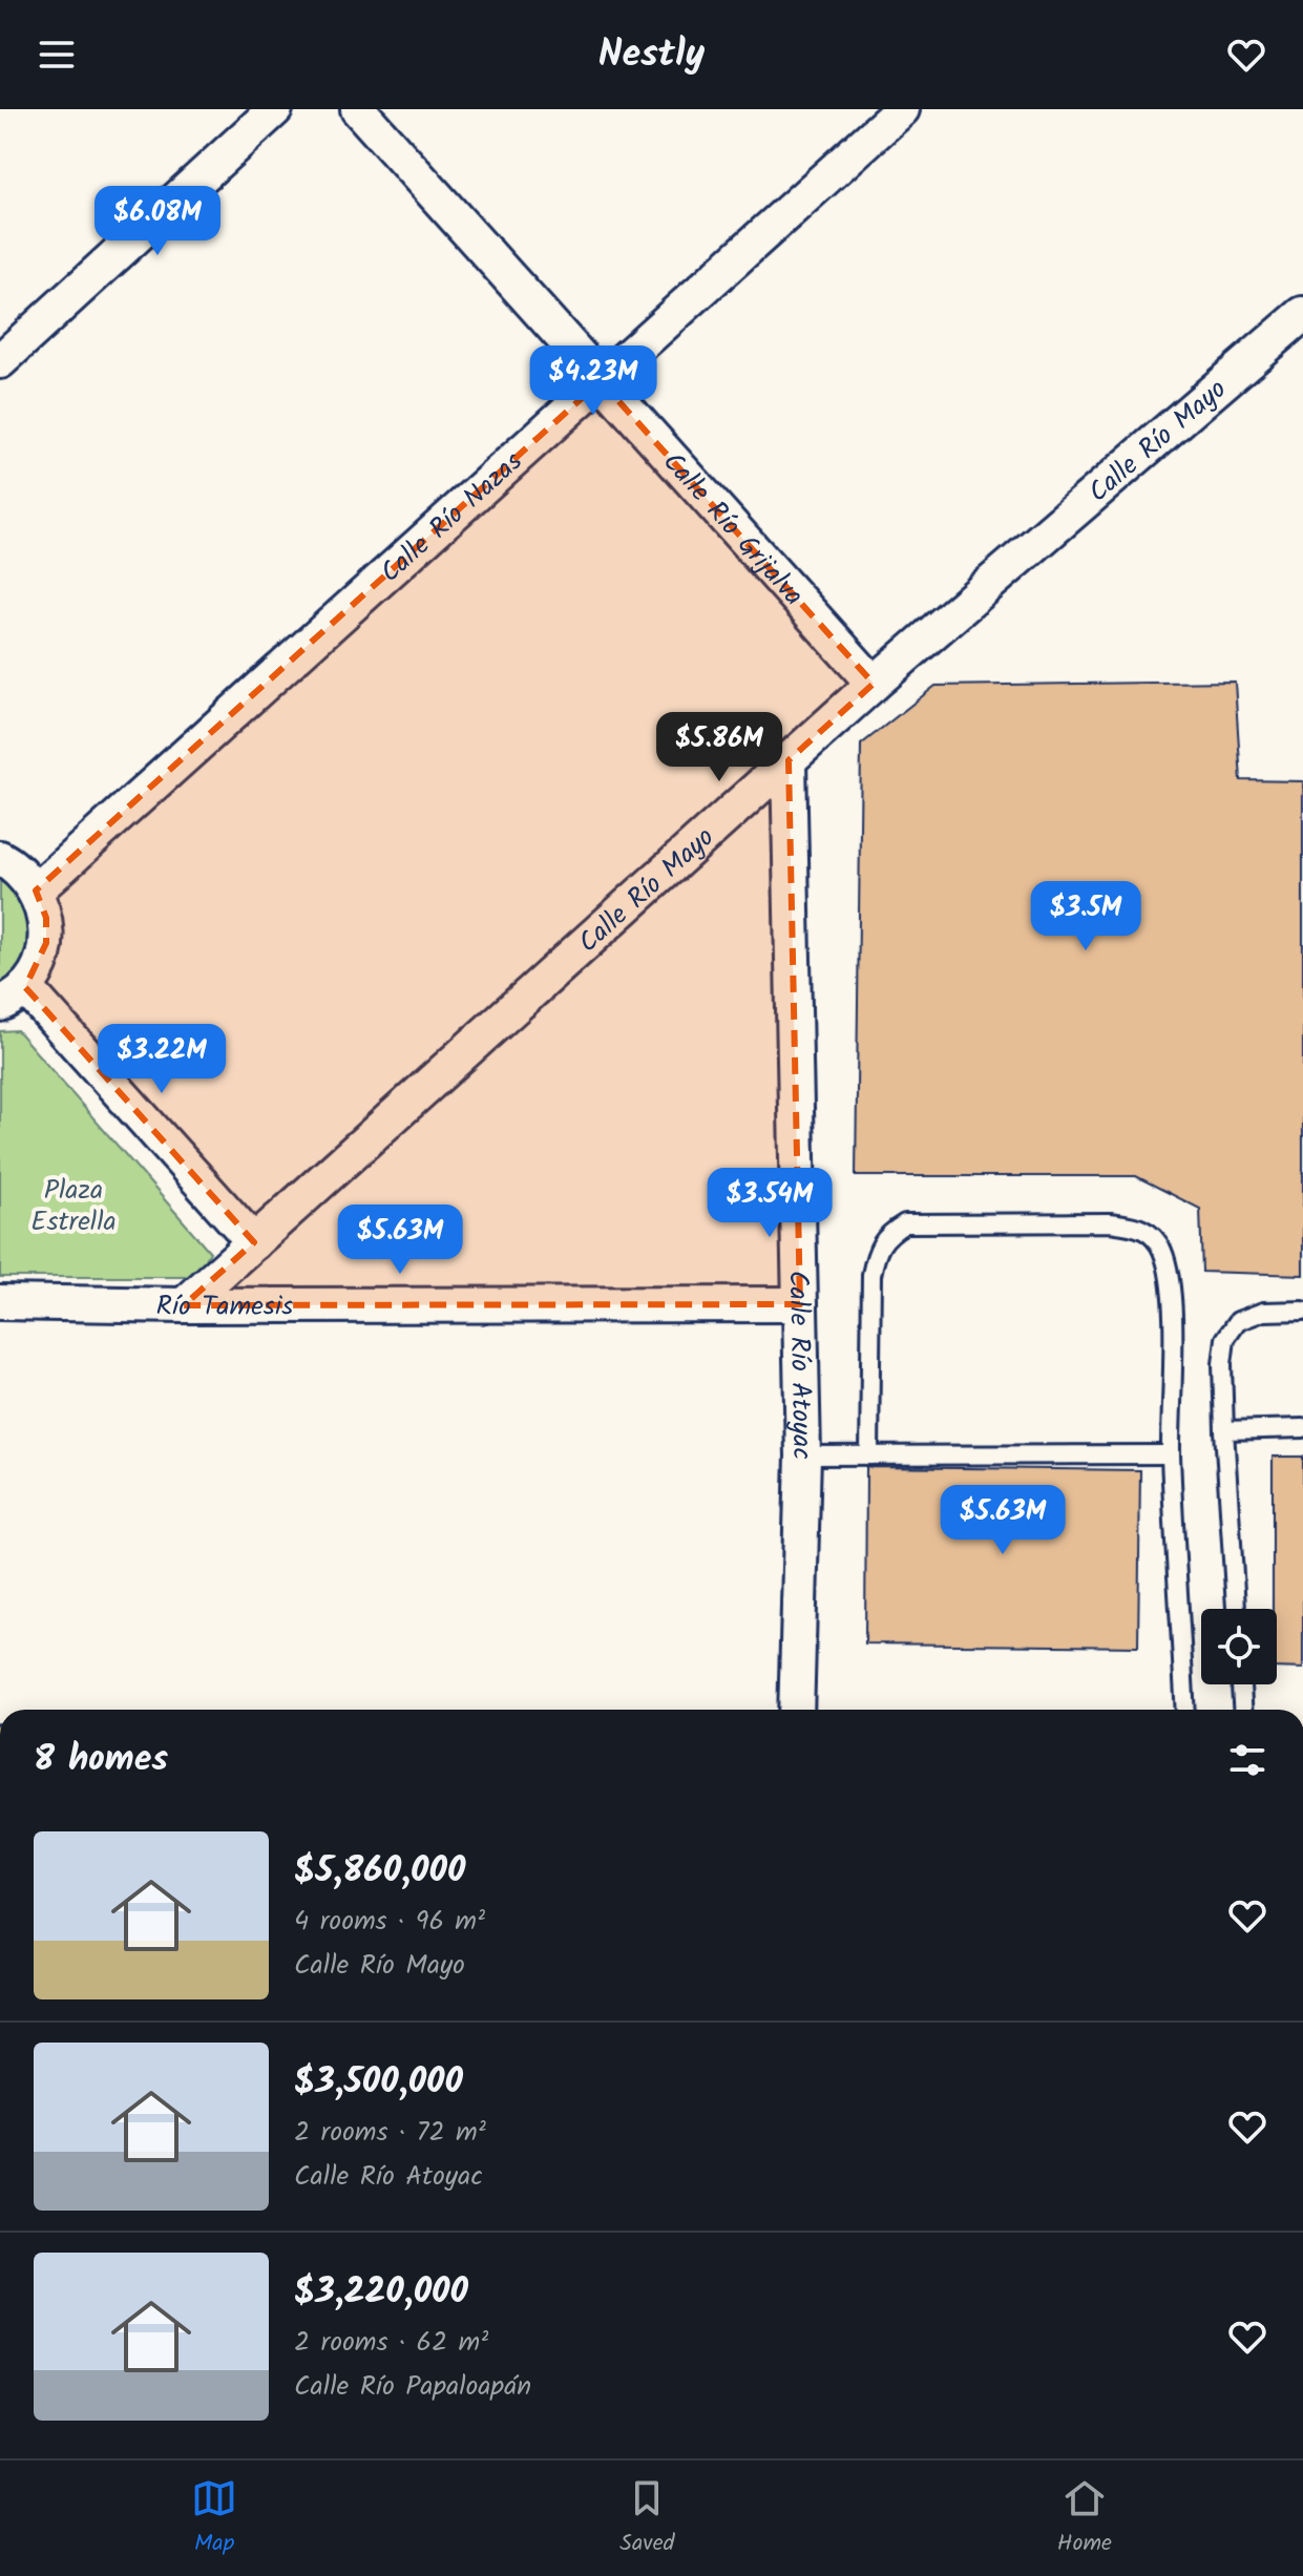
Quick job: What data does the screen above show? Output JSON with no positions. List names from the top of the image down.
{
  "streets": {
    "street": [
      "Calle Río Mayo",
      "Calle Río Nazas",
      "Calle Río Grijalva",
      "Río Tamesis",
      "Calle Río Atoyac"
    ]
  },
  "crossings": [
    ["Calle Río Mayo", "Calle Río Grijalva"],
    ["Calle Río Mayo", "Río Tamesis"],
    ["Calle Río Mayo", "Calle Río Atoyac"],
    ["Calle Río Nazas", "Calle Río Grijalva"],
    ["Río Tamesis", "Calle Río Atoyac"]
  ],
  "parks": ["Plaza Estrella"],
  "page": {
    "header": "Nestly",
    "price": [
      "$6.08M",
      "$4.23M",
      "$5.86M",
      "$3.5M",
      "$3.22M",
      "$3.54M",
      "$5.63M",
      "$5.63M"
    ],
    "heading": "8 homes",
    "list": [
      {
        "name": "$5,860,000",
        "note": "4 rooms · 96 m² · Calle Río Mayo"
      },
      {
        "name": "$3,500,000",
        "note": "2 rooms · 72 m² · Calle Río Atoyac"
      },
      {
        "name": "$3,220,000",
        "note": "2 rooms · 62 m² · Calle Río Papaloapán"
      }
    ],
    "tabs": ["Map", "Saved", "Home"]
  }
}
